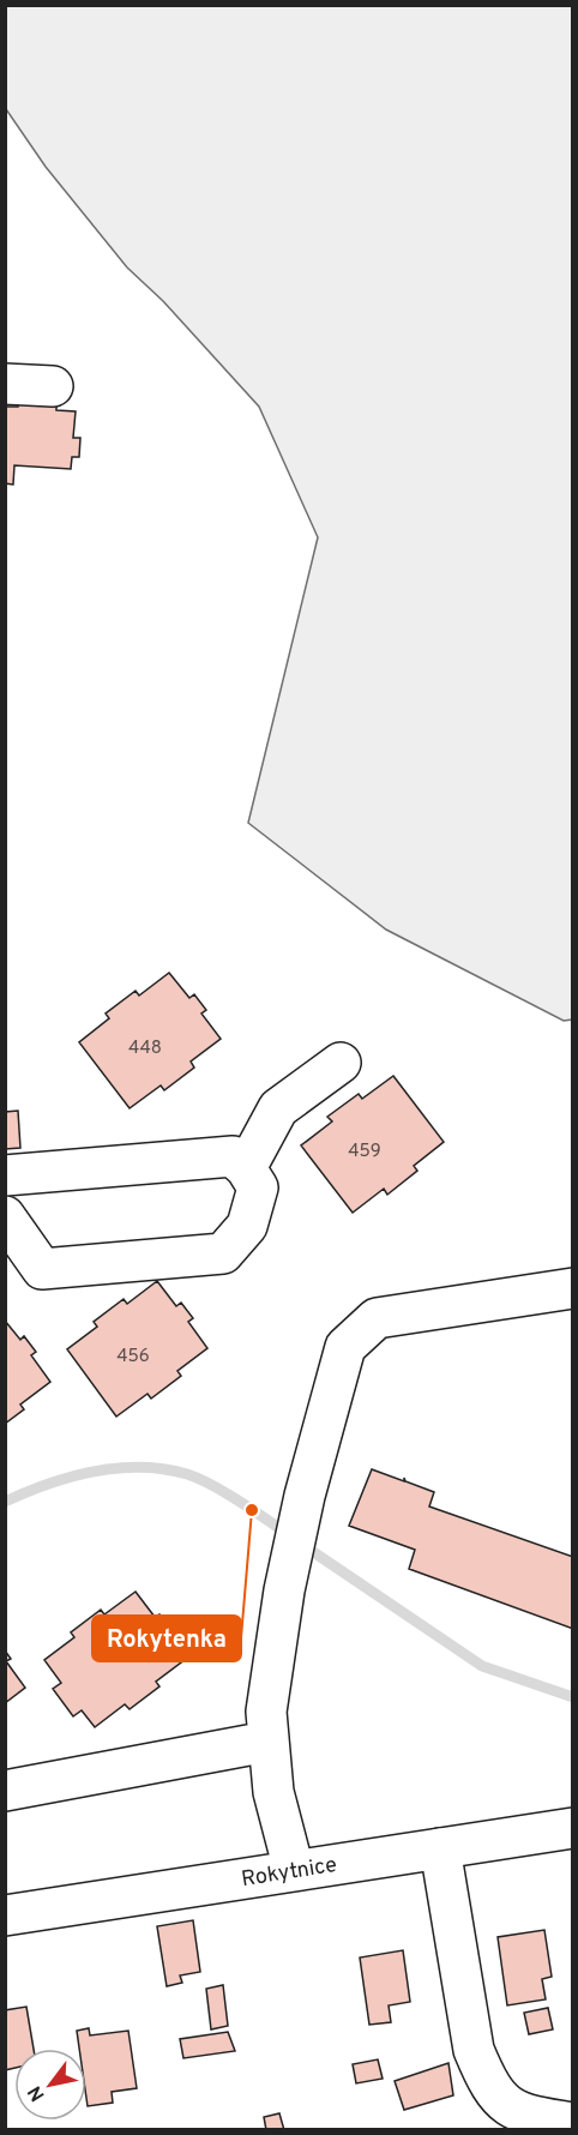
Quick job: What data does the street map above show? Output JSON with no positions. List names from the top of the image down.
{
  "streets": {
    "main road": ["Rokytnice"]
  },
  "places": ["Rokytenka"],
  "house_numbers": ["448", "459", "456"],
  "north": "bottom left"
}
